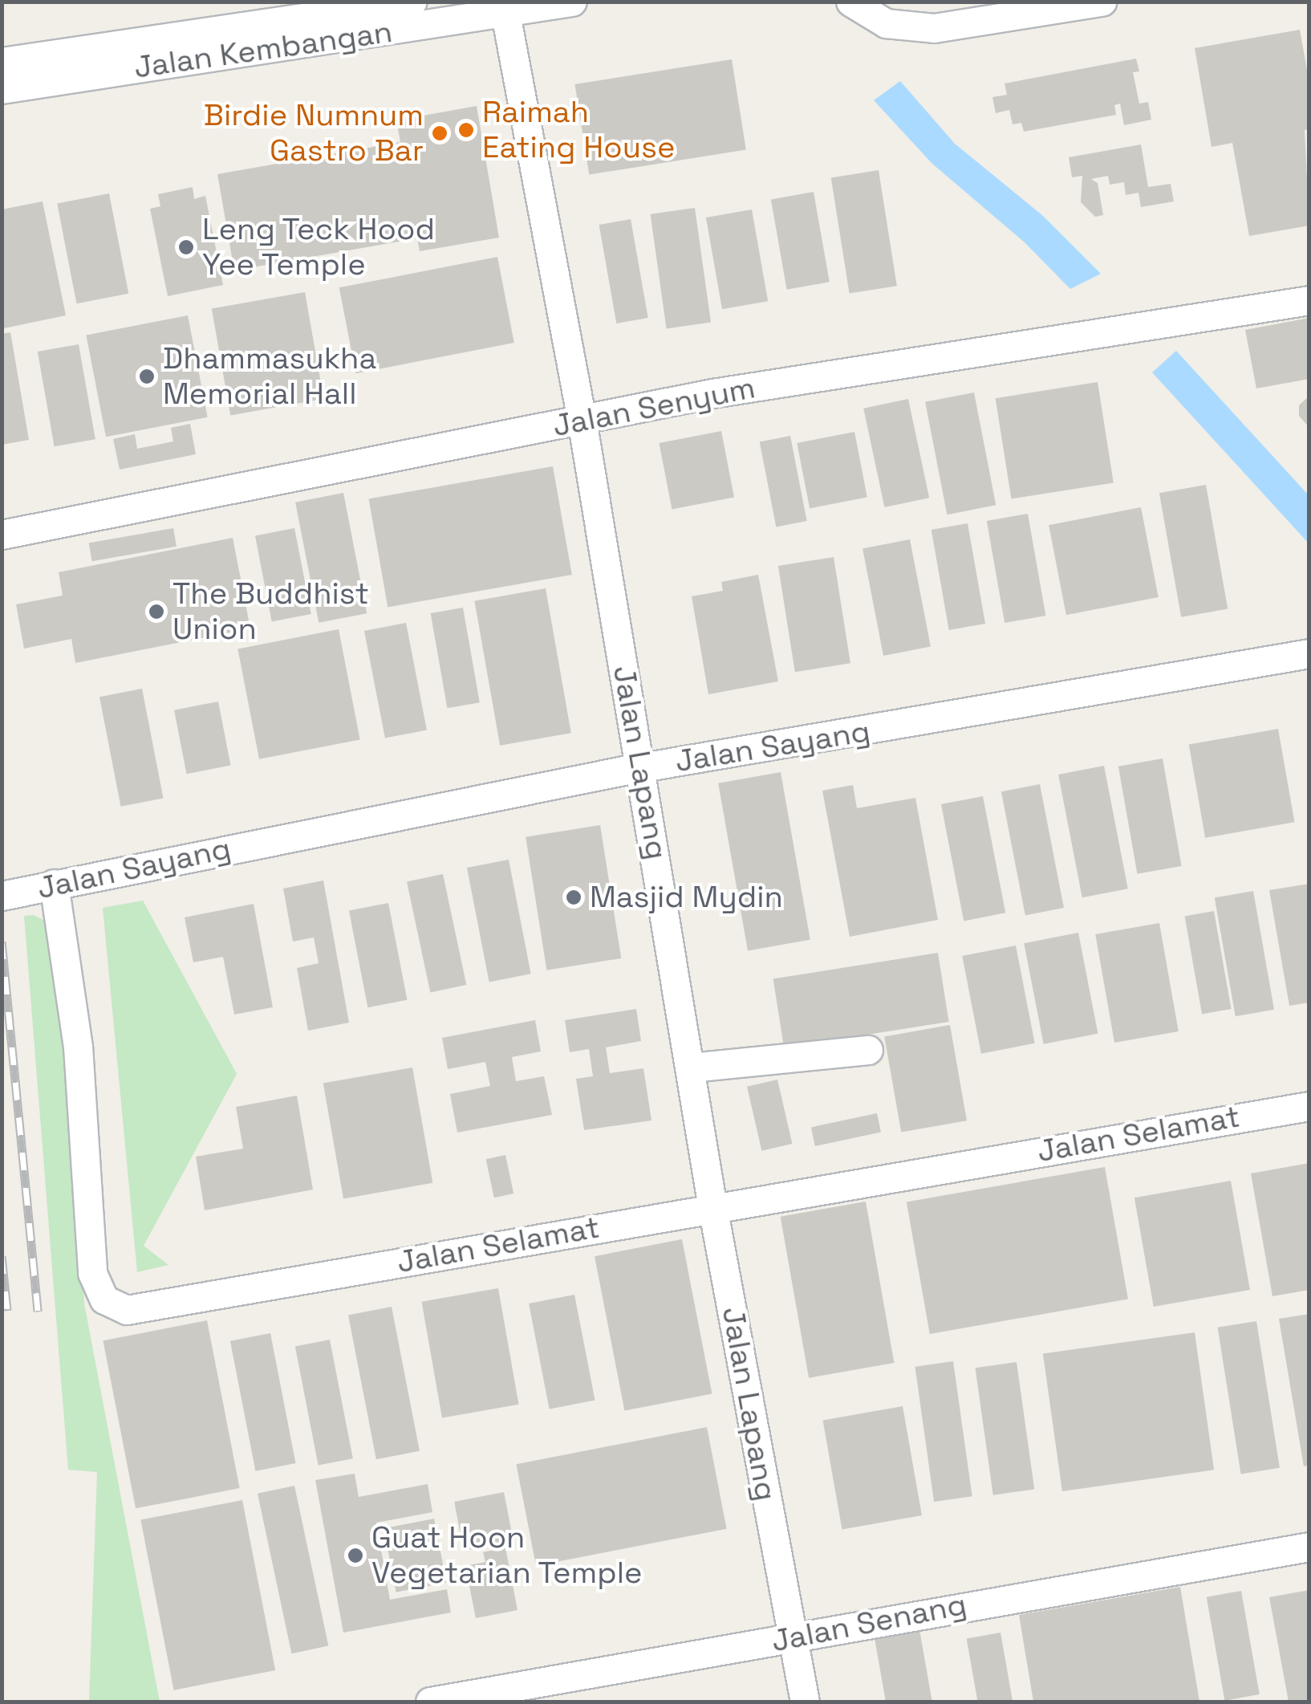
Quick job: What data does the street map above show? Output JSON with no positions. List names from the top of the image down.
{
  "streets": {
    "street": [
      "Jalan Kembangan",
      "Jalan Senyum",
      "Jalan Sayang",
      "Jalan Lapang",
      "Jalan Selamat",
      "Jalan Senang"
    ]
  },
  "crossings": [
    ["Jalan Kembangan", "Jalan Lapang"],
    ["Jalan Senyum", "Jalan Lapang"],
    ["Jalan Sayang", "Jalan Lapang"],
    ["Jalan Sayang", "Jalan Selamat"],
    ["Jalan Lapang", "Jalan Selamat"],
    ["Jalan Lapang", "Jalan Senang"]
  ],
  "places": [
    "Raimah Eating House",
    "Birdie Numnum Gastro Bar",
    "Leng Teck Hood Yee Temple",
    "Dhammasukha Memorial Hall",
    "The Buddhist Union",
    "Masjid Mydin",
    "Guat Hoon Vegetarian Temple"
  ]
}
